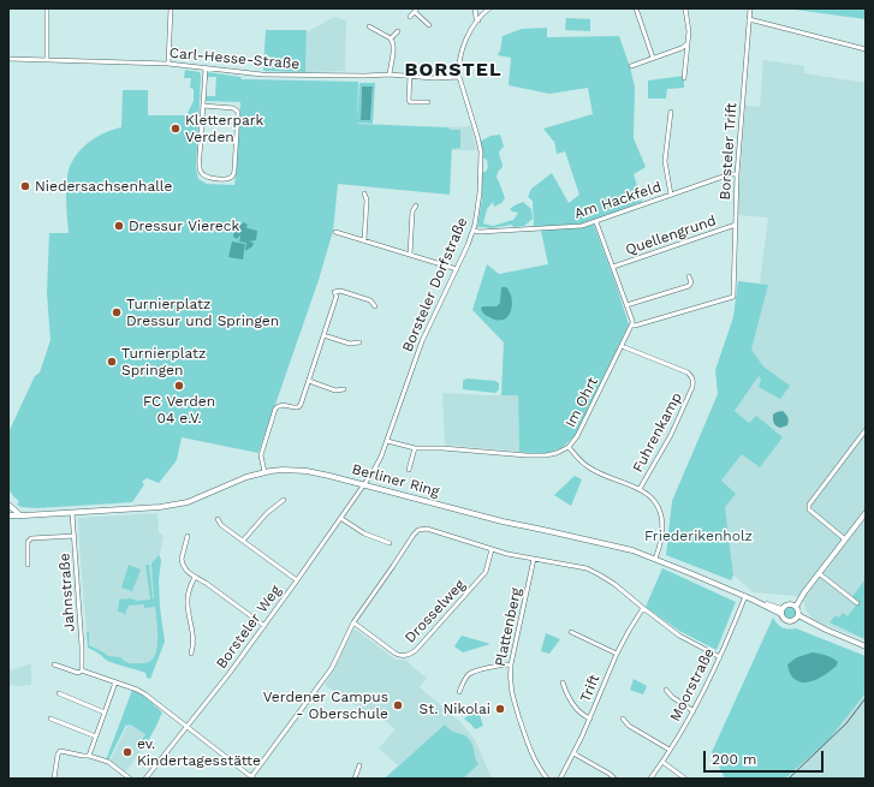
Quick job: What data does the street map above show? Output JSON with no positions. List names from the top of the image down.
{
  "streets": {
    "street": [
      "Carl-Hesse-Straße",
      "Borsteler Trift",
      "Am Hackfeld",
      "Quellengrund",
      "Borsteler Dorfstraße",
      "Im Ohrt",
      "Fuhrenkamp",
      "Berliner Ring",
      "Jahnstraße",
      "Drosselweg",
      "Borsteler Weg",
      "Plattenberg",
      "Moorstraße",
      "Trift"
    ]
  },
  "crossings": [
    ["Carl-Hesse-Straße", "Borsteler Dorfstraße"],
    ["Borsteler Trift", "Am Hackfeld"],
    ["Borsteler Trift", "Quellengrund"],
    ["Borsteler Trift", "Im Ohrt"],
    ["Am Hackfeld", "Borsteler Dorfstraße"],
    ["Borsteler Dorfstraße", "Im Ohrt"],
    ["Borsteler Dorfstraße", "Berliner Ring"],
    ["Borsteler Dorfstraße", "Borsteler Weg"],
    ["Im Ohrt", "Fuhrenkamp"],
    ["Berliner Ring", "Jahnstraße"],
    ["Berliner Ring", "Borsteler Weg"],
    ["Berliner Ring", "Moorstraße"]
  ],
  "districts": ["BORSTEL"],
  "parks": ["Friederikenholz"],
  "places": [
    "Kletterpark Verden",
    "Niedersachsenhalle",
    "Dressur Viereck",
    "Turnierplatz Dressur und Springen",
    "Turnierplatz Springen",
    "FC Verden 04 e.V.",
    "Verdener Campus - Oberschule",
    "St. Nikolai",
    "ev. Kindertagesstätte"
  ],
  "scale_bar": "200 m"
}
